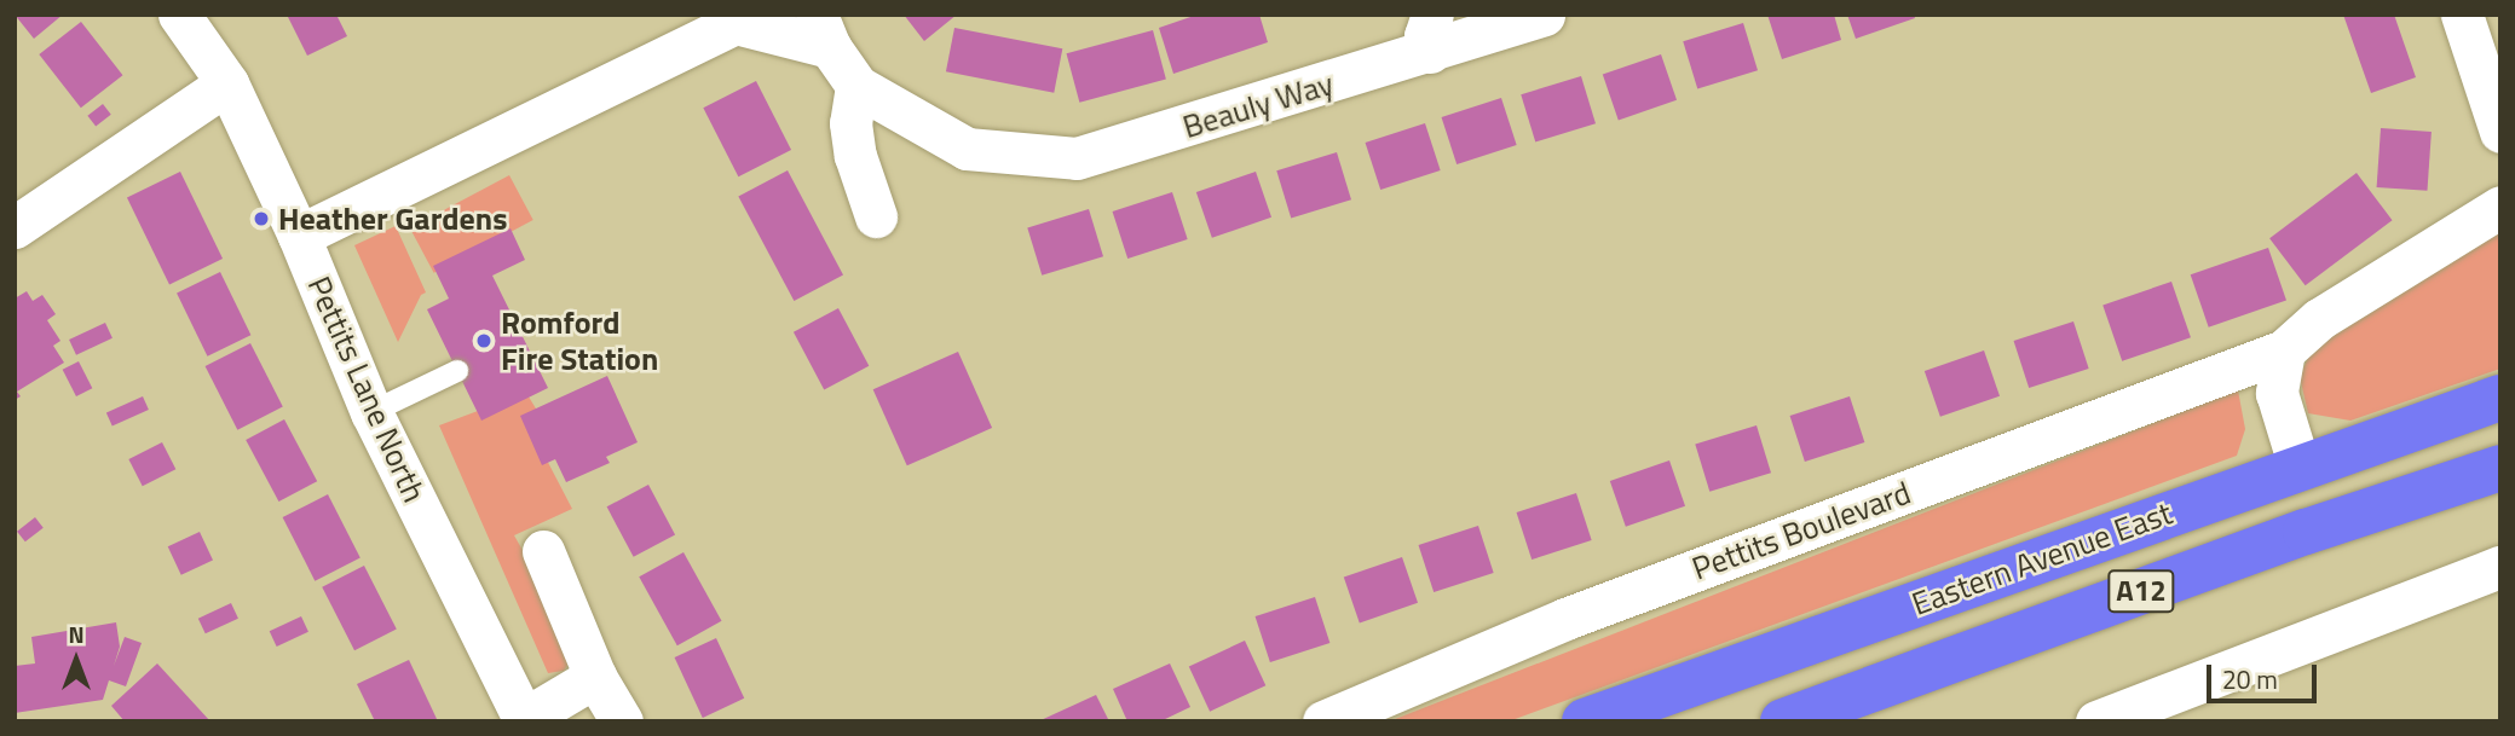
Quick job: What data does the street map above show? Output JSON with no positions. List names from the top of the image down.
{
  "streets": {
    "highway": ["Eastern Avenue East", "A12"],
    "street": ["Beauly Way", "Pettits Lane North", "Pettits Boulevard"]
  },
  "places": ["Heather Gardens", "Romford Fire Station"],
  "scale_bar": "20 m",
  "north": "top"
}
